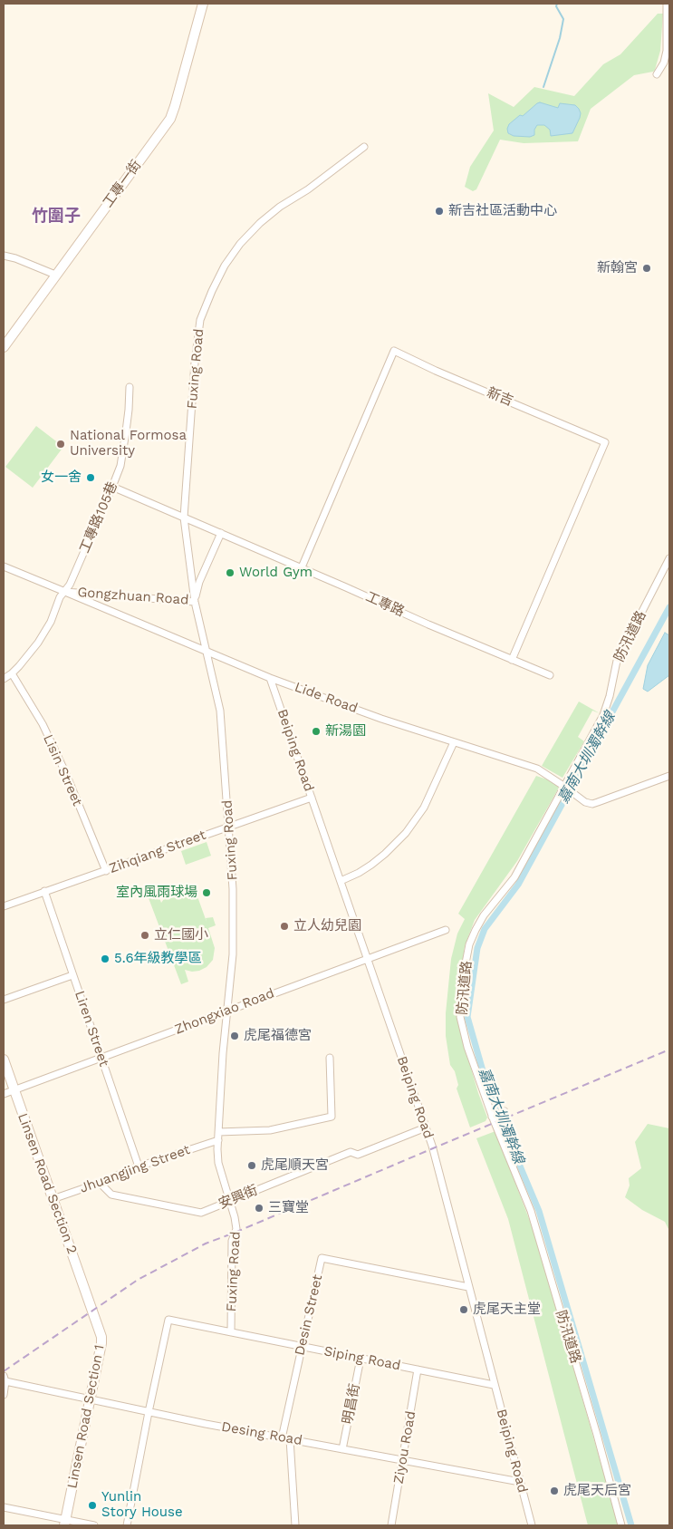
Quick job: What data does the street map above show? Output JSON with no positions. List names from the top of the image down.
{
  "streets": {
    "main road": ["工專一街", "Linsen Road Section 2", "Linsen Road Section 1"],
    "street": [
      "Fuxing Road",
      "新吉",
      "工專路105巷",
      "Gongzhuan Road",
      "工專路",
      "防汛道路",
      "Lide Road",
      "Beiping Road",
      "Lisin Street",
      "Zihqiang Street",
      "Zhongxiao Road",
      "Liren Street",
      "Jhuangjing Street",
      "安興街",
      "Desin Street",
      "Siping Road",
      "明昌街",
      "Desing Road",
      "Ziyou Road"
    ]
  },
  "crossings": [
    ["Fuxing Road", "Gongzhuan Road"],
    ["Fuxing Road", "工專路"],
    ["Fuxing Road", "Lide Road"],
    ["Fuxing Road", "Zihqiang Street"],
    ["Fuxing Road", "Zhongxiao Road"],
    ["Fuxing Road", "Jhuangjing Street"],
    ["Fuxing Road", "安興街"],
    ["Fuxing Road", "Siping Road"],
    ["Fuxing Road", "Desing Road"],
    ["新吉", "工專路"],
    ["工專路105巷", "Gongzhuan Road"],
    ["工專路105巷", "工專路"],
    ["工專路105巷", "Lide Road"],
    ["工專路105巷", "Lisin Street"],
    ["Gongzhuan Road", "工專路"],
    ["Gongzhuan Road", "Lide Road"],
    ["防汛道路", "Lide Road"],
    ["Lide Road", "Beiping Road"],
    ["Beiping Road", "Zihqiang Street"],
    ["Beiping Road", "Zhongxiao Road"],
    ["Beiping Road", "安興街"],
    ["Beiping Road", "Desin Street"],
    ["Beiping Road", "Siping Road"],
    ["Beiping Road", "Desing Road"],
    ["Lisin Street", "Zihqiang Street"],
    ["Zihqiang Street", "Liren Street"],
    ["Zhongxiao Road", "Liren Street"],
    ["Zhongxiao Road", "Linsen Road Section 2"],
    ["Liren Street", "Jhuangjing Street"],
    ["Jhuangjing Street", "Linsen Road Section 2"],
    ["Jhuangjing Street", "安興街"],
    ["Linsen Road Section 2", "Linsen Road Section 1"],
    ["Desin Street", "Siping Road"],
    ["Desin Street", "Desing Road"],
    ["Siping Road", "明昌街"],
    ["Siping Road", "Ziyou Road"],
    ["明昌街", "Desing Road"],
    ["Linsen Road Section 1", "Desing Road"],
    ["Desing Road", "Ziyou Road"]
  ],
  "districts": ["竹圍子"],
  "water": ["嘉南大圳濁幹線"],
  "places": [
    "新吉社區活動中心",
    "新翰宮",
    "National Formosa University",
    "女一舍",
    "World Gym",
    "新湯園",
    "室內風雨球場",
    "立人幼兒園",
    "立仁國小",
    "5.6年級教學區",
    "虎尾福德宮",
    "虎尾順天宮",
    "三寶堂",
    "虎尾天主堂",
    "虎尾天后宮",
    "Yunlin Story House"
  ]
}
